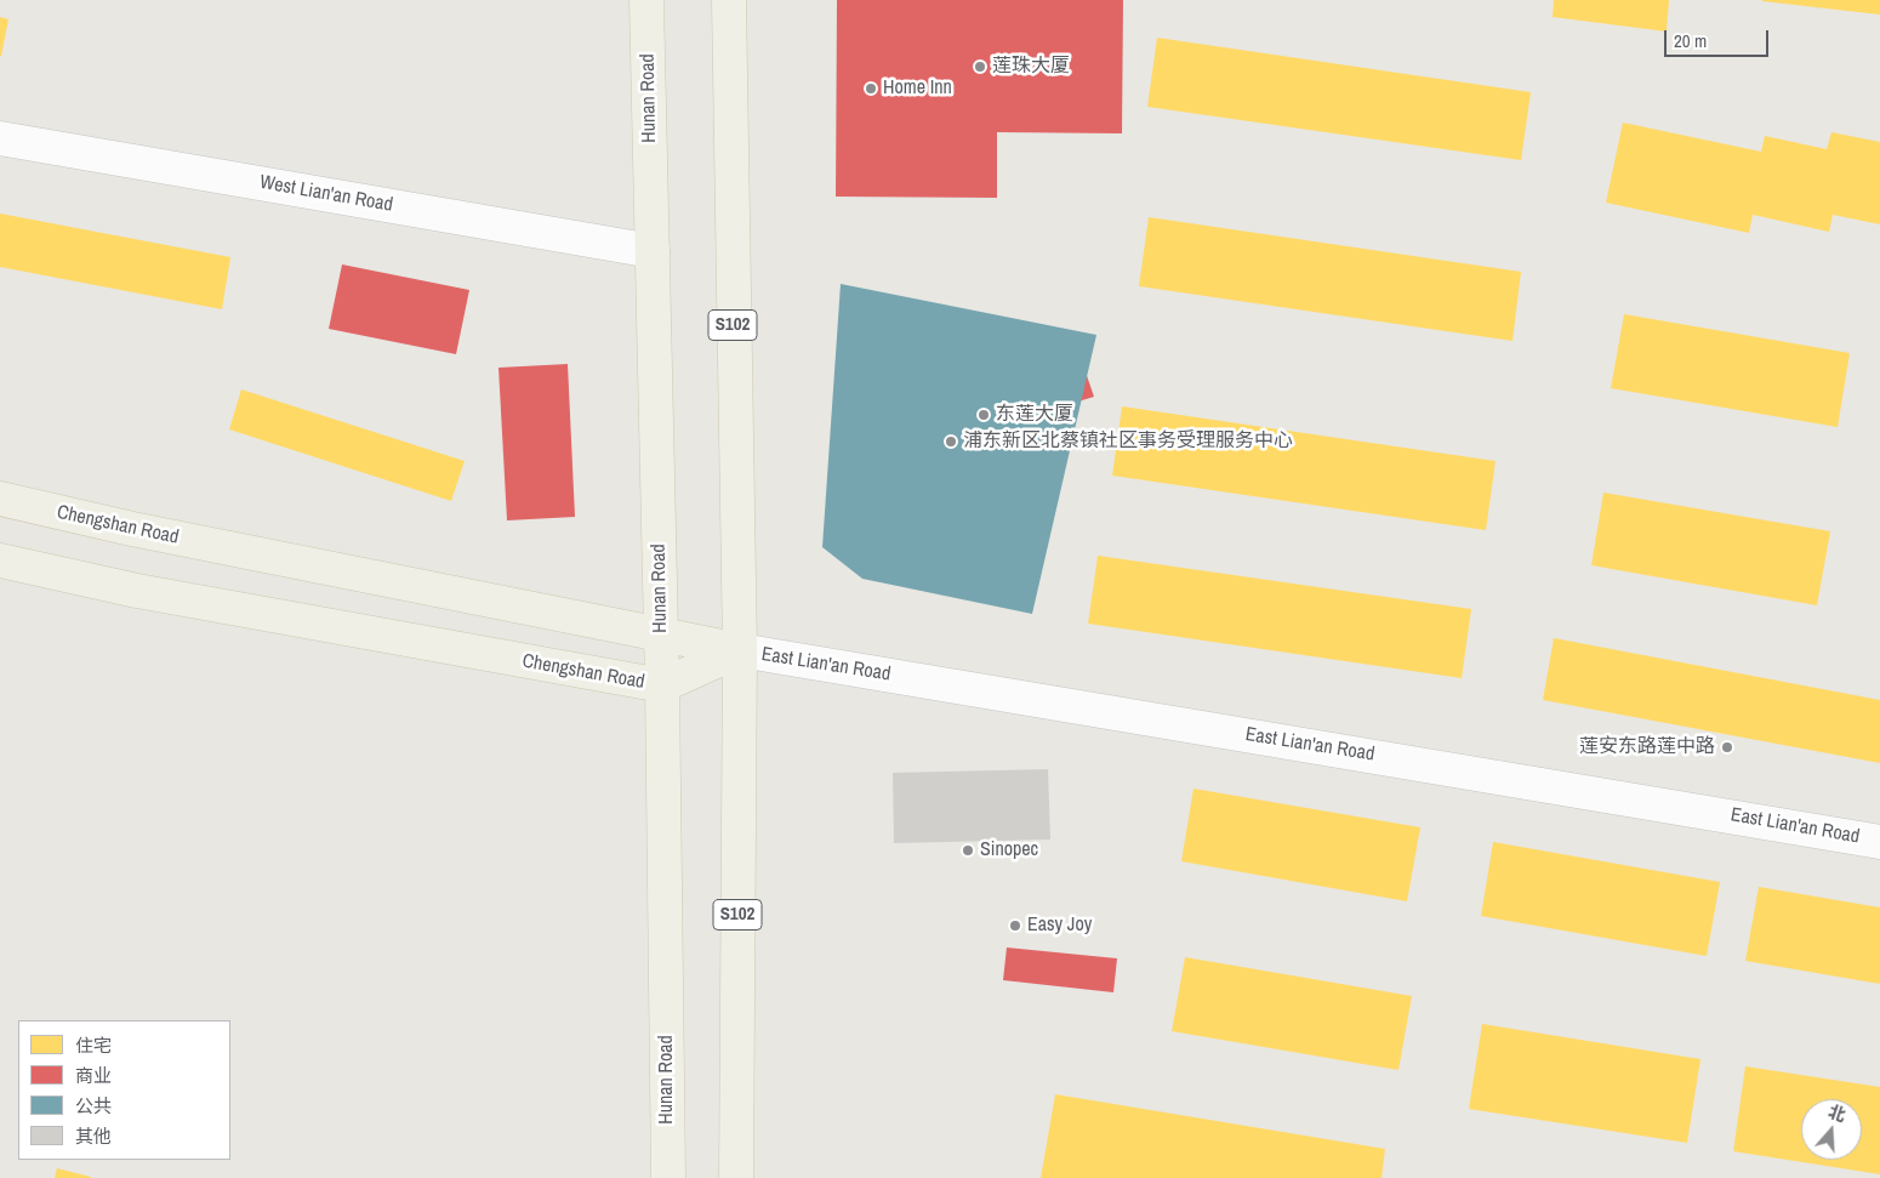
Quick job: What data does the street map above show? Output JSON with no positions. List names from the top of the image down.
{
  "streets": {
    "main road": ["Hunan Road", "S102", "Chengshan Road"],
    "street": ["West Lian'an Road", "East Lian'an Road"]
  },
  "crossings": [
    ["Hunan Road", "West Lian'an Road"],
    ["Hunan Road", "Chengshan Road"],
    ["S102", "Chengshan Road"],
    ["S102", "East Lian'an Road"],
    ["Chengshan Road", "East Lian'an Road"]
  ],
  "places": [
    "莲珠大厦",
    "Home Inn",
    "东莲大厦",
    "浦东新区北蔡镇社区事务受理服务中心",
    "莲安东路莲中路",
    "Sinopec",
    "Easy Joy"
  ],
  "legend": [
    "住宅",
    "商业",
    "公共",
    "其他"
  ],
  "scale_bar": "20 m",
  "north": "top"
}
